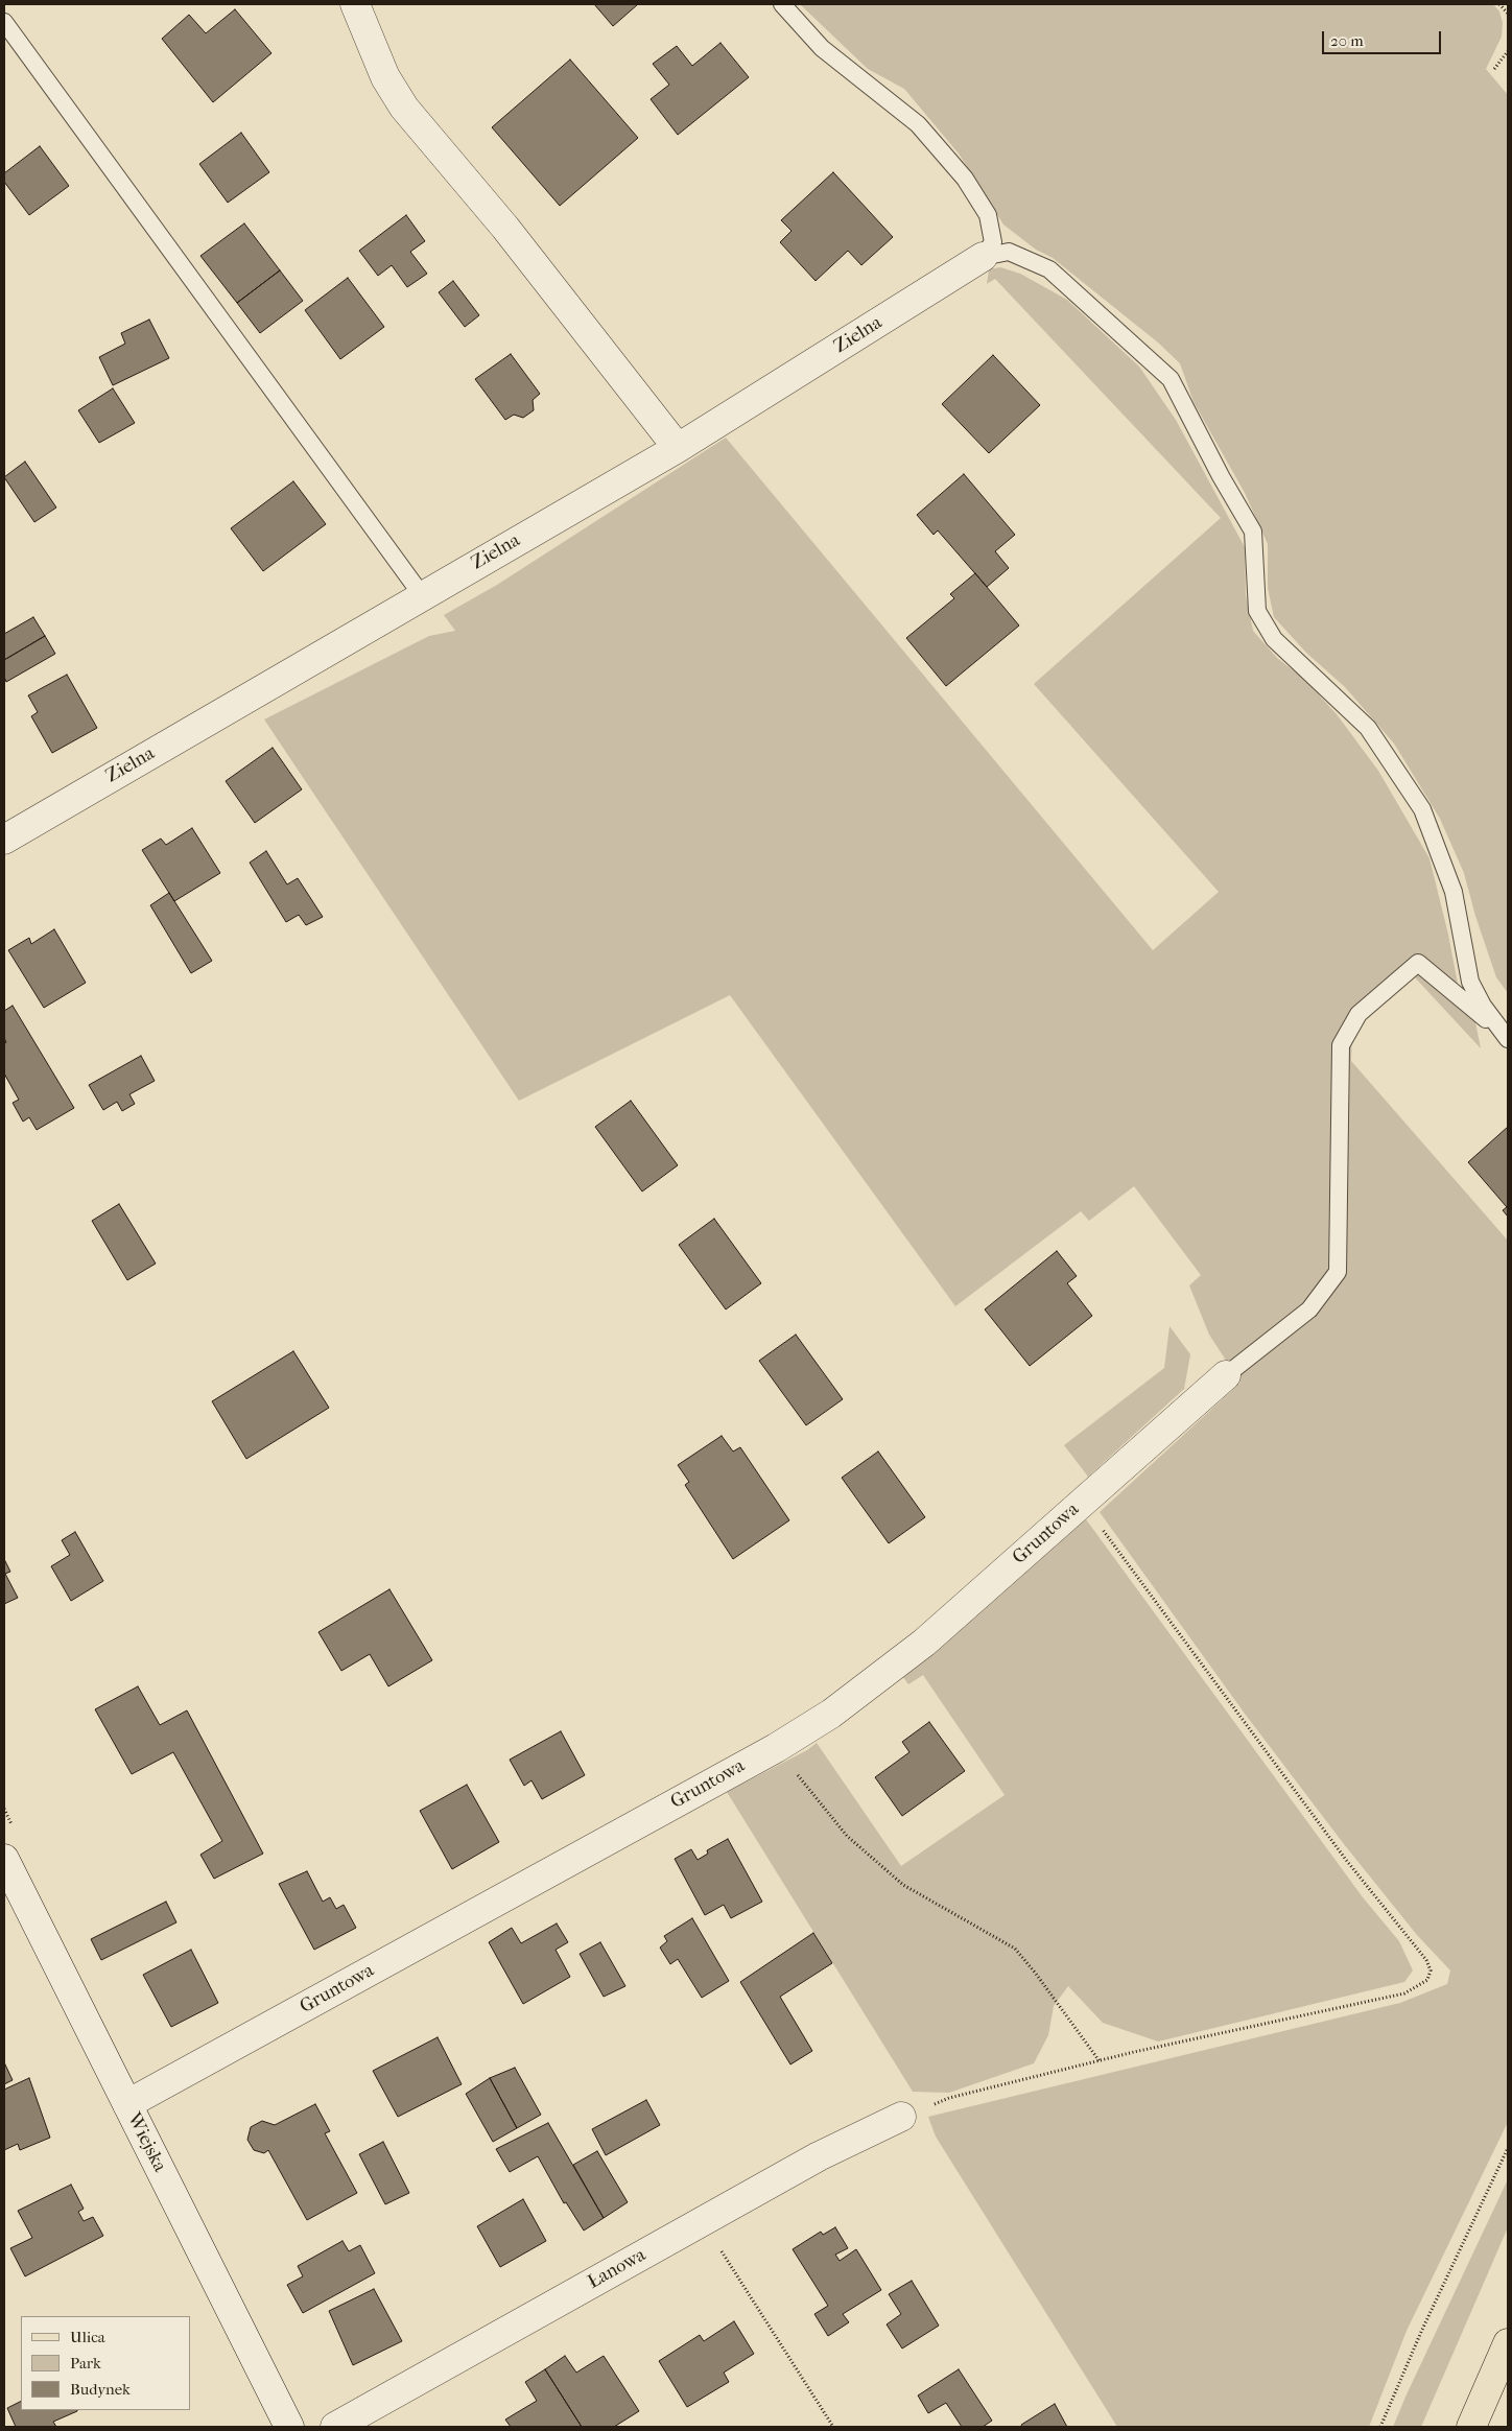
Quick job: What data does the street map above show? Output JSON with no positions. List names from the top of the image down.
{
  "streets": {
    "street": [
      "Zielna",
      "Gruntowa",
      "Wiejska",
      "Łanowa"
    ]
  },
  "crossings": [
    ["Gruntowa", "Wiejska"]
  ],
  "legend": ["Ulica", "Park", "Budynek"],
  "scale_bar": "20 m"
}
